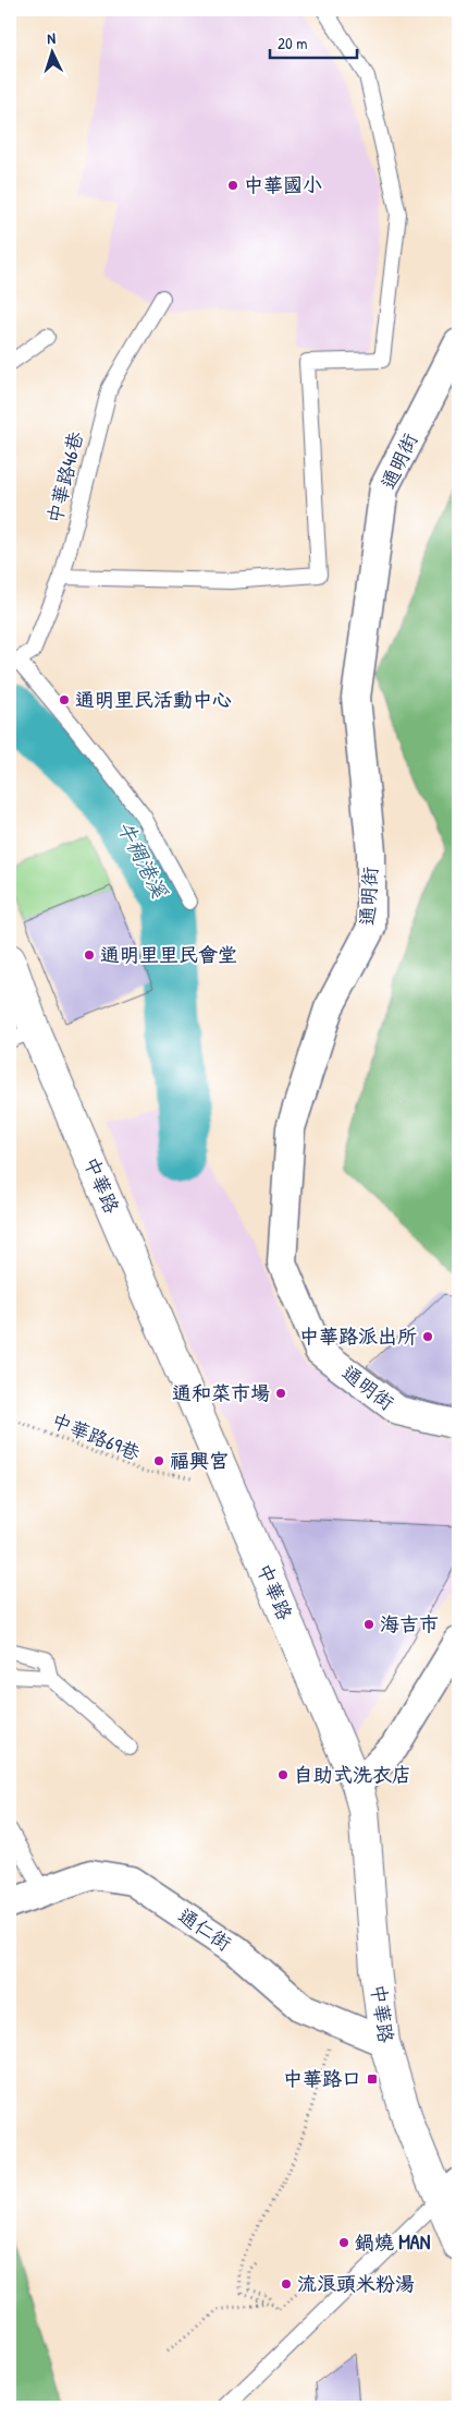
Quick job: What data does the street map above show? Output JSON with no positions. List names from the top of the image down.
{
  "streets": {
    "street": ["通明街", "中華路", "通仁街"],
    "lane": ["中華路46巷"],
    "path": ["中華路69巷"]
  },
  "crossings": [
    ["中華路", "中華路69巷"],
    ["中華路", "通仁街"]
  ],
  "water": ["牛稠港溪"],
  "places": {
    "other": [
      "中華國小",
      "通明里民活動中心",
      "通明里里民會堂",
      "中華路派出所",
      "通和菜市場",
      "福興宮",
      "海吉市",
      "自助式洗衣店",
      "鍋燒 MAN",
      "流浪頭米粉湯"
    ],
    "transit": ["中華路口"]
  },
  "scale_bar": "20 m",
  "north": "top"
}
